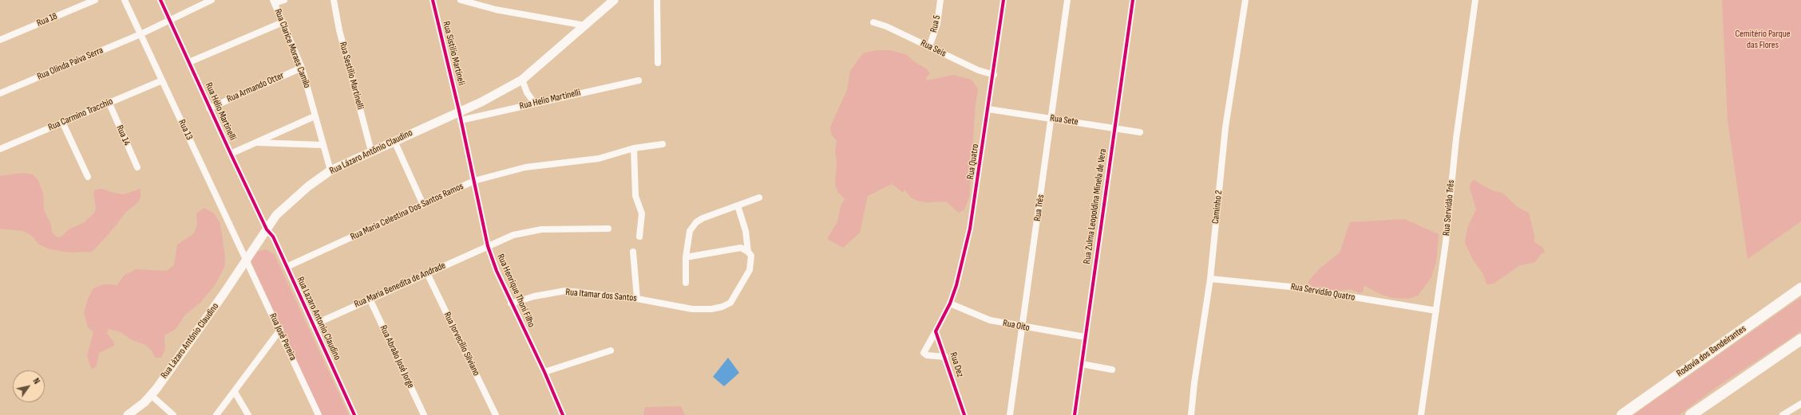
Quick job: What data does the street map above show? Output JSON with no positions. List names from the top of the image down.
{
  "streets": {
    "highway": ["Rodovia dos Bandeirantes"],
    "main road": ["Rua Lázaro Antônio Claudino"],
    "street": [
      "Rua 18",
      "Rua 5",
      "Rua Clarice Moraes Camilo",
      "Rua Seis",
      "Rua Sistilio Martineli",
      "Rua Olinda Paiva Serra",
      "Rua Sestílio Martinelli",
      "Rua Armando Otter",
      "Rua Helio Martinelli",
      "Rua Hélio Martinelli",
      "Rua Carmino Tracchio",
      "Rua Sete",
      "Rua 13",
      "Rua 14",
      "Rua Quatro",
      "Rua Zulma Leopoldina Minela de Vera",
      "Caminho 2",
      "Rua Três",
      "Rua Servidão Três",
      "Rua Maria Celestina Dos Santos Ramos",
      "Rua Maria Benedita de Andrade",
      "Rua Henrique Thoni Filho",
      "Rua Servidão Quatro",
      "Rua Itamar dos Santos",
      "Rua Lazaro Antonio Claudino",
      "Rua Oito",
      "Rua José Pereira",
      "Rua Jorvecílio Silviano",
      "Rua Abraão José Jorge",
      "Rua Dez"
    ]
  },
  "crossings": [
    ["Rua 5", "Rua Seis"],
    ["Rua Clarice Moraes Camilo", "Rua Armando Otter"],
    ["Rua Clarice Moraes Camilo", "Rua Lázaro Antônio Claudino"],
    ["Rua Seis", "Rua Quatro"],
    ["Rua Sistilio Martineli", "Rua Lázaro Antônio Claudino"],
    ["Rua Sistilio Martineli", "Rua Henrique Thoni Filho"],
    ["Rua Olinda Paiva Serra", "Rua Hélio Martinelli"],
    ["Rua Olinda Paiva Serra", "Rua 13"],
    ["Rua Sestílio Martinelli", "Rua Lázaro Antônio Claudino"],
    ["Rua Armando Otter", "Rua Hélio Martinelli"],
    ["Rua Helio Martinelli", "Rua Henrique Thoni Filho"],
    ["Rua Hélio Martinelli", "Rua Lázaro Antônio Claudino"],
    ["Rua Hélio Martinelli", "Rua Lazaro Antonio Claudino"],
    ["Rua Carmino Tracchio", "Rua 13"],
    ["Rua Carmino Tracchio", "Rua 14"],
    ["Rua Sete", "Rua Quatro"],
    ["Rua Sete", "Rua Zulma Leopoldina Minela de Vera"],
    ["Rua Sete", "Rua Três"],
    ["Rua 13", "Rua Lázaro Antônio Claudino"],
    ["Rua 13", "Rua José Pereira"],
    ["Rua Lázaro Antônio Claudino", "Rua Henrique Thoni Filho"],
    ["Rua Lázaro Antônio Claudino", "Rua Lazaro Antonio Claudino"],
    ["Rua Lázaro Antônio Claudino", "Rua José Pereira"],
    ["Rua Quatro", "Rua Oito"],
    ["Rua Quatro", "Rua Dez"],
    ["Rua Zulma Leopoldina Minela de Vera", "Rua Oito"],
    ["Caminho 2", "Rua Servidão Quatro"],
    ["Rua Três", "Rua Oito"],
    ["Rua Servidão Três", "Rua Servidão Quatro"],
    ["Rua Maria Celestina Dos Santos Ramos", "Rua Henrique Thoni Filho"],
    ["Rua Maria Celestina Dos Santos Ramos", "Rua Lazaro Antonio Claudino"],
    ["Rua Maria Benedita de Andrade", "Rua Henrique Thoni Filho"],
    ["Rua Maria Benedita de Andrade", "Rua Lazaro Antonio Claudino"],
    ["Rua Maria Benedita de Andrade", "Rua Jorvecílio Silviano"],
    ["Rua Maria Benedita de Andrade", "Rua Abraão José Jorge"],
    ["Rua Henrique Thoni Filho", "Rua Itamar dos Santos"]
  ],
  "parks": ["Cemitério Parque das Flores"],
  "north": "top right"
}
